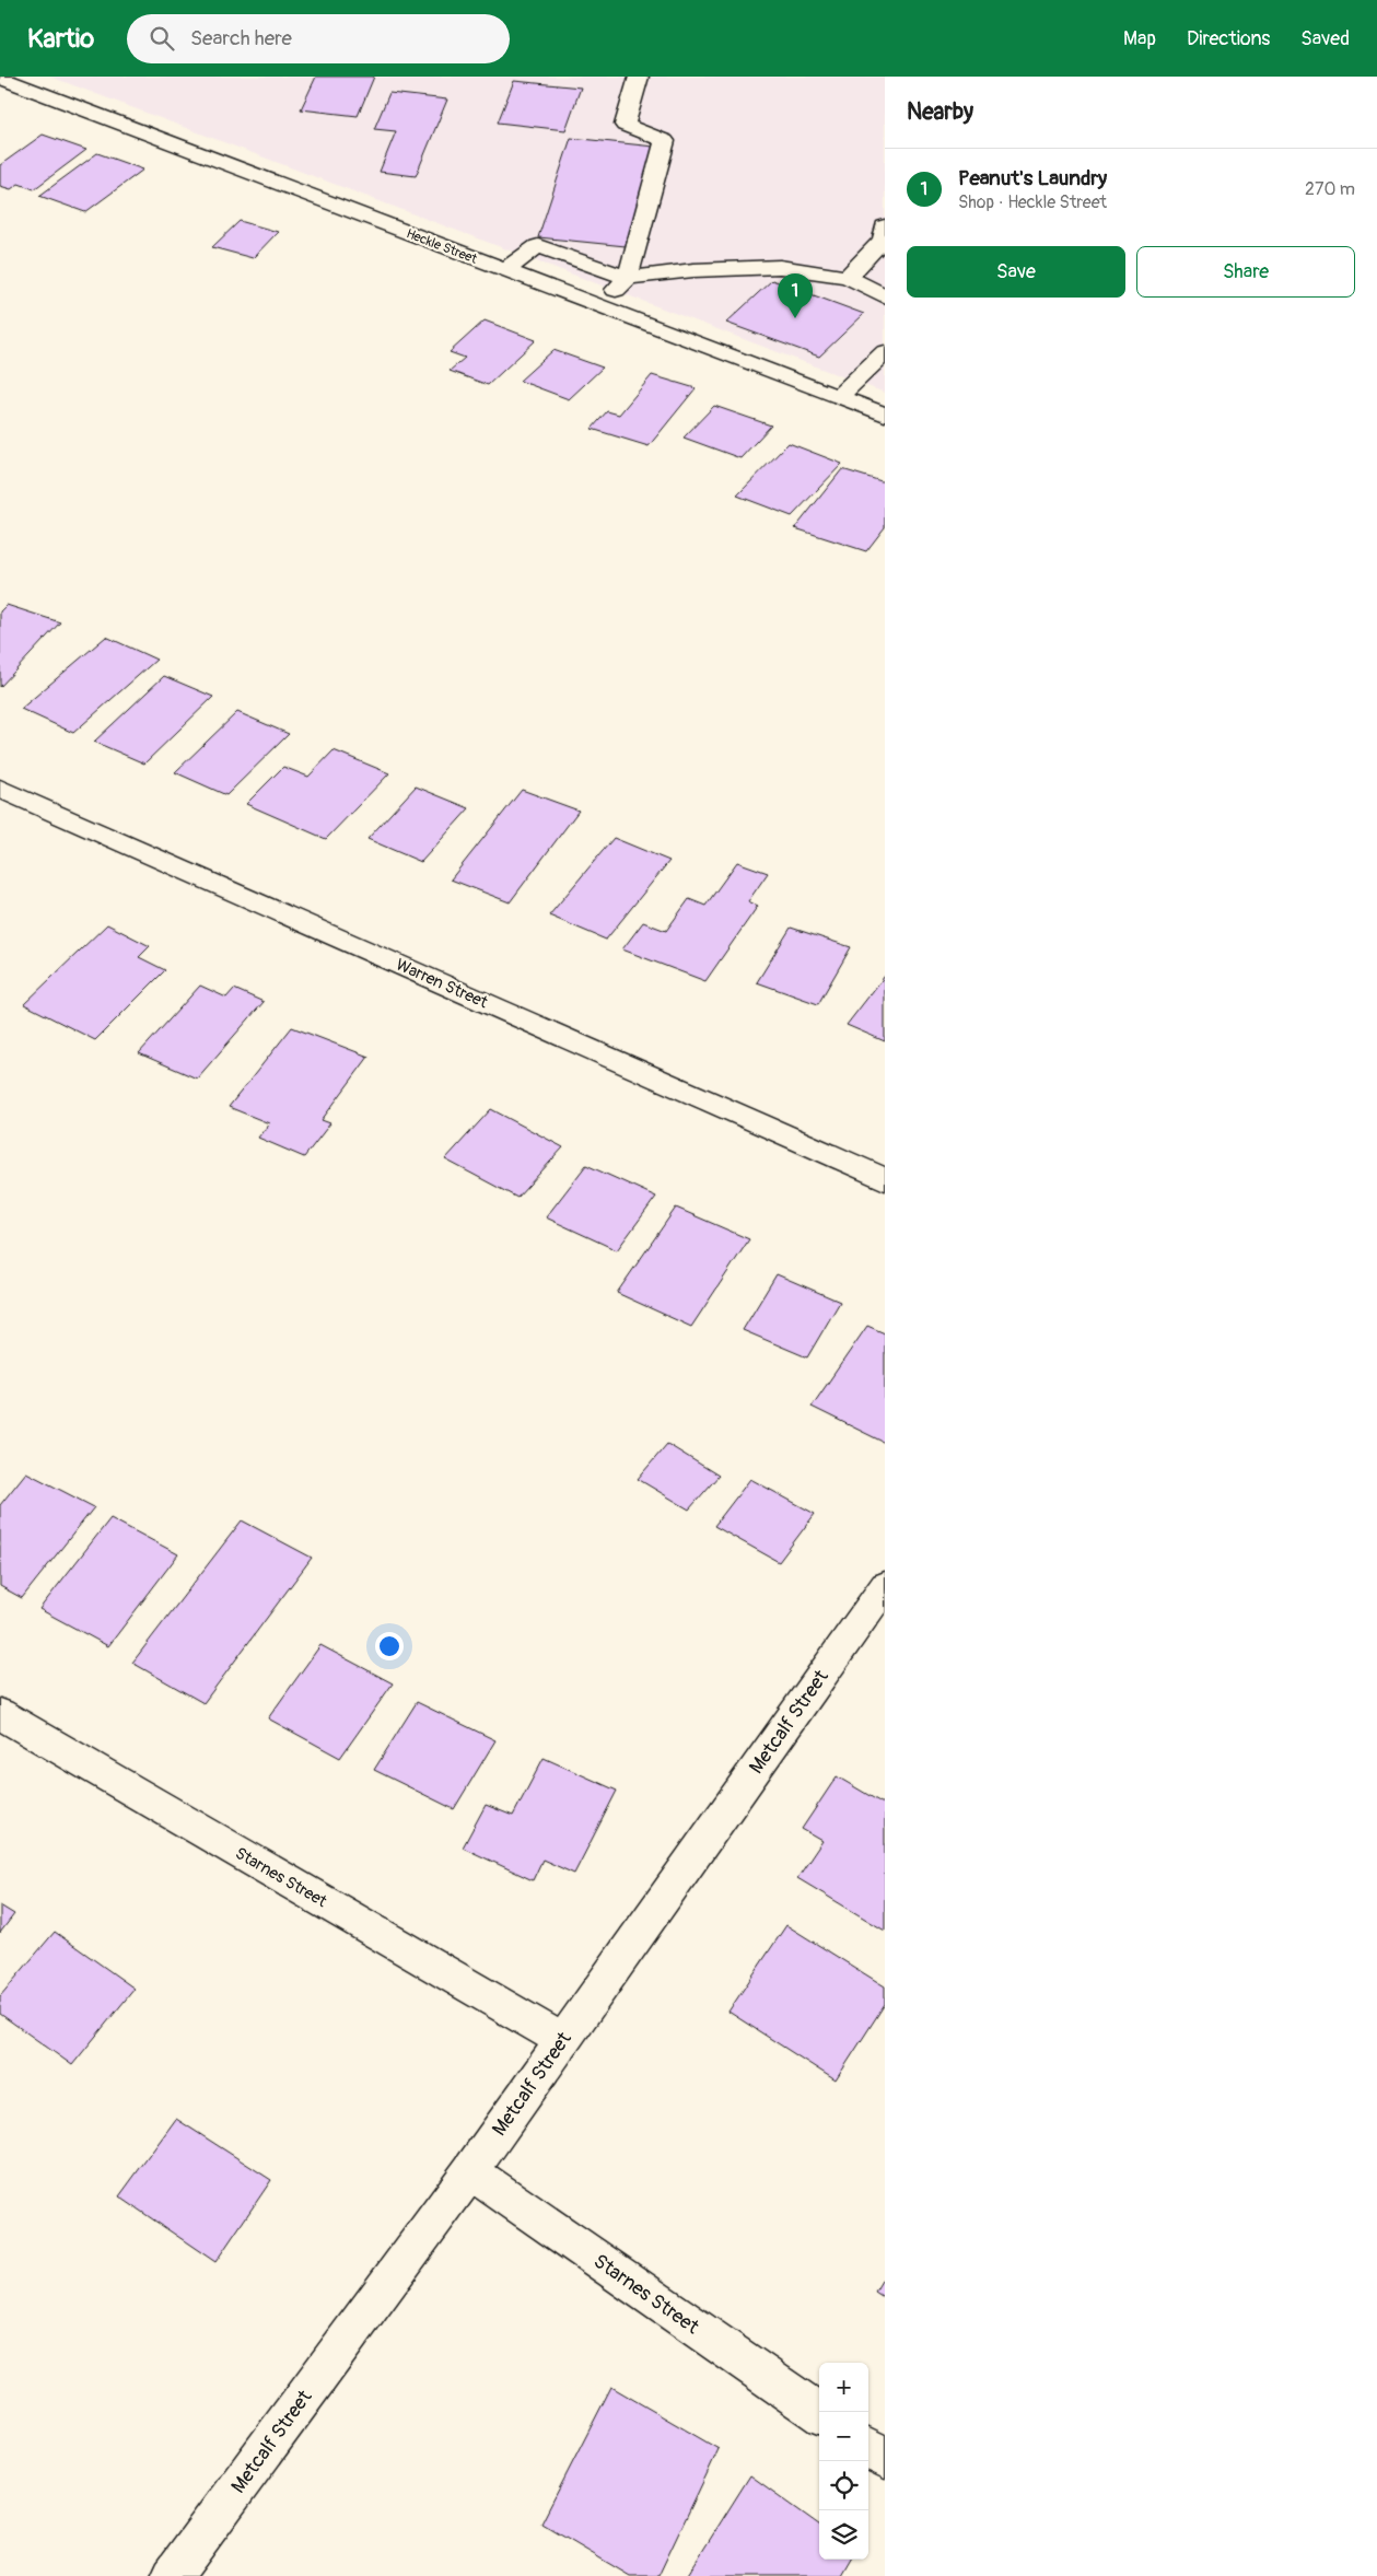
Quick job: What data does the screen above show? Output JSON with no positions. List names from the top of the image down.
{
  "streets": {
    "street": [
      "Heckle Street",
      "Warren Street",
      "Metcalf Street",
      "Starnes Street"
    ]
  },
  "crossings": [
    ["Metcalf Street", "Starnes Street"]
  ],
  "page": {
    "header": "Kartio",
    "search": "Search here",
    "nav": ["Map", "Directions", "Saved"],
    "heading": "Nearby",
    "list": [
      {
        "mark": "1",
        "name": "Peanut's Laundry",
        "note": "Shop · Heckle Street",
        "value": "270 m"
      }
    ],
    "buttons": ["Save", "Share"],
    "pins": "1",
    "map_buttons": ["+", "−"]
  }
}
